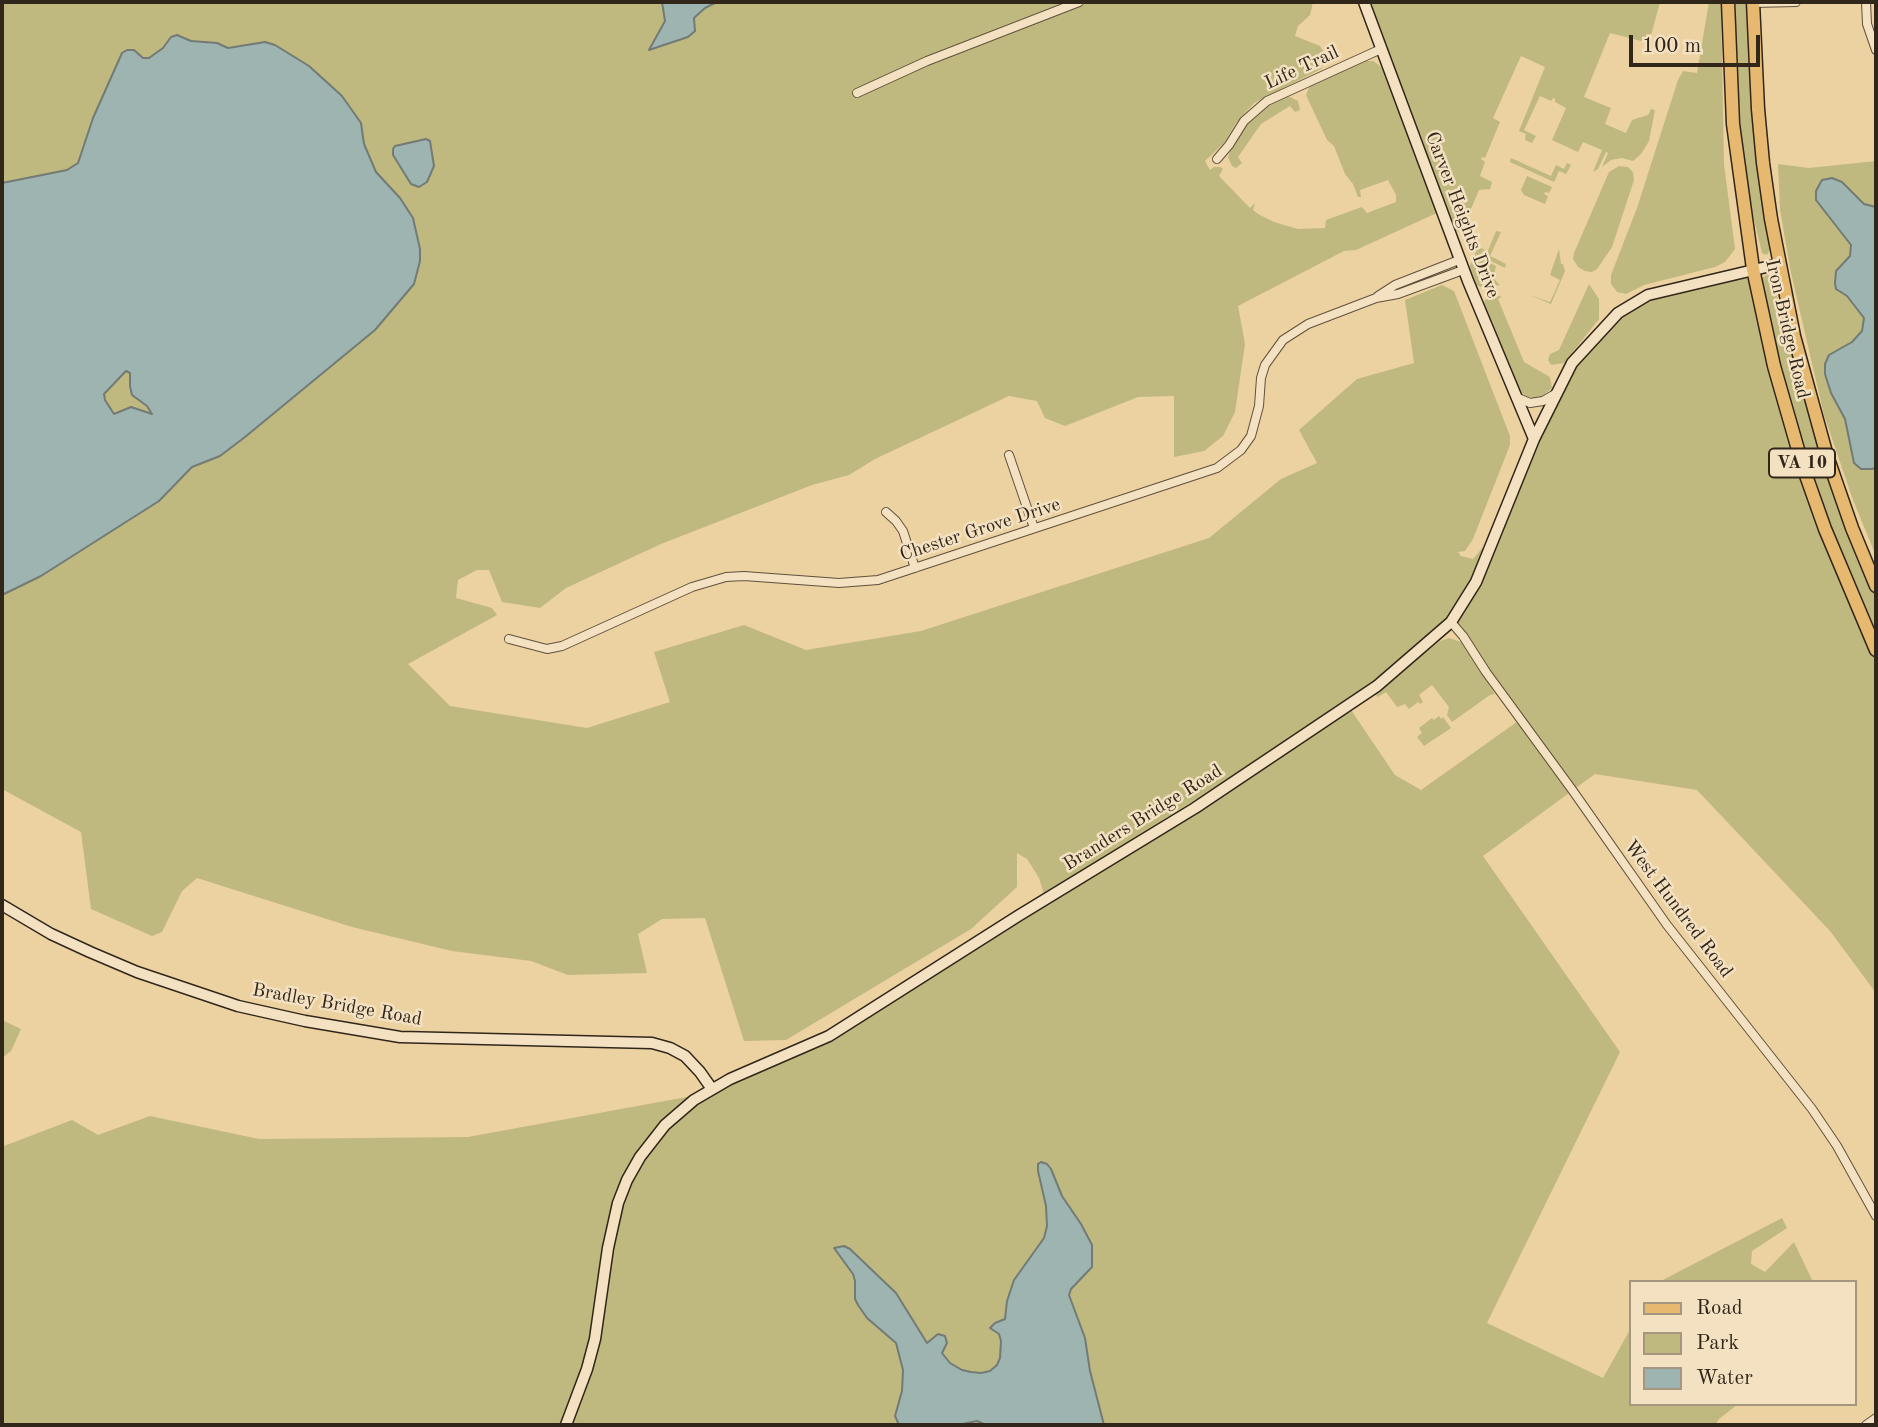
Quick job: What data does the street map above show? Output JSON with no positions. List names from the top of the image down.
{
  "streets": {
    "main road": ["Iron Bridge Road", "VA 10"],
    "street": [
      "Life Trail",
      "Carver Heights Drive",
      "Chester Grove Drive",
      "Branders Bridge Road",
      "West Hundred Road",
      "Bradley Bridge Road"
    ]
  },
  "crossings": [
    ["Life Trail", "Carver Heights Drive"],
    ["Carver Heights Drive", "Chester Grove Drive"],
    ["Carver Heights Drive", "Branders Bridge Road"],
    ["Iron Bridge Road", "Branders Bridge Road"],
    ["Branders Bridge Road", "West Hundred Road"],
    ["Branders Bridge Road", "Bradley Bridge Road"]
  ],
  "legend": ["Road", "Park", "Water"],
  "scale_bar": "100 m"
}
